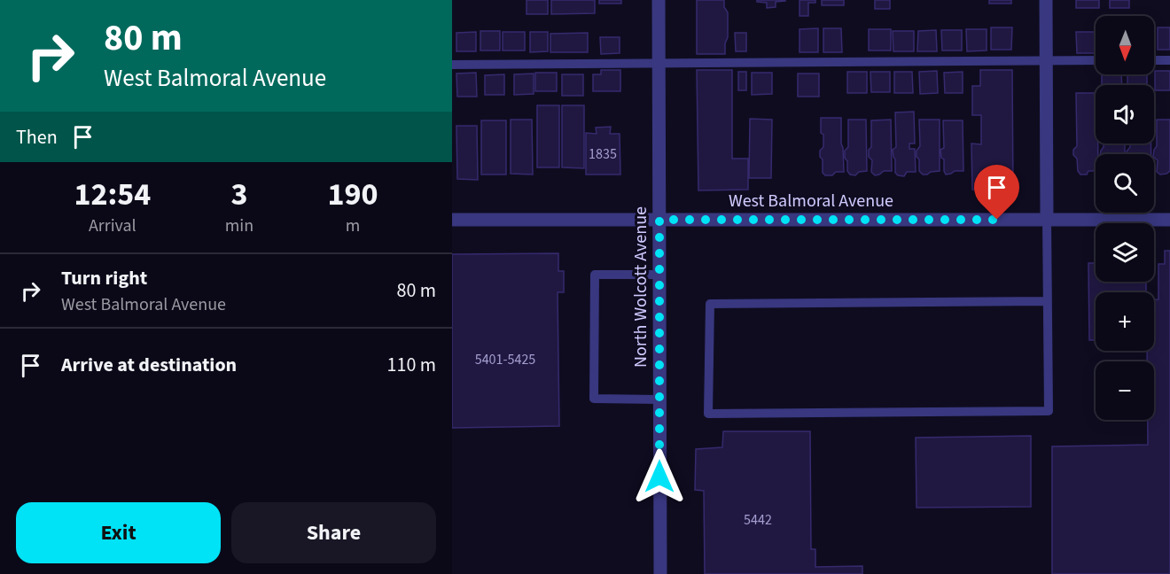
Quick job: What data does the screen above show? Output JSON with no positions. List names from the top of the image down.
{
  "streets": {
    "street": ["West Balmoral Avenue", "North Wolcott Avenue"]
  },
  "crossings": [
    ["West Balmoral Avenue", "North Wolcott Avenue"]
  ],
  "house_numbers": ["1835", "5401-5425", "5442"],
  "north": "bottom",
  "page": {
    "turn": ["80 m", "West Balmoral Avenue"],
    "map_buttons": ["+", "−"],
    "then": "Then",
    "eta": [
      "12:54",
      "Arrival",
      "3",
      "min",
      "190",
      "m"
    ],
    "list": [
      {
        "name": "Turn right",
        "note": "West Balmoral Avenue",
        "value": "80 m"
      },
      {
        "name": "Arrive at destination",
        "value": "110 m"
      }
    ],
    "buttons": ["Exit", "Share"]
  }
}
